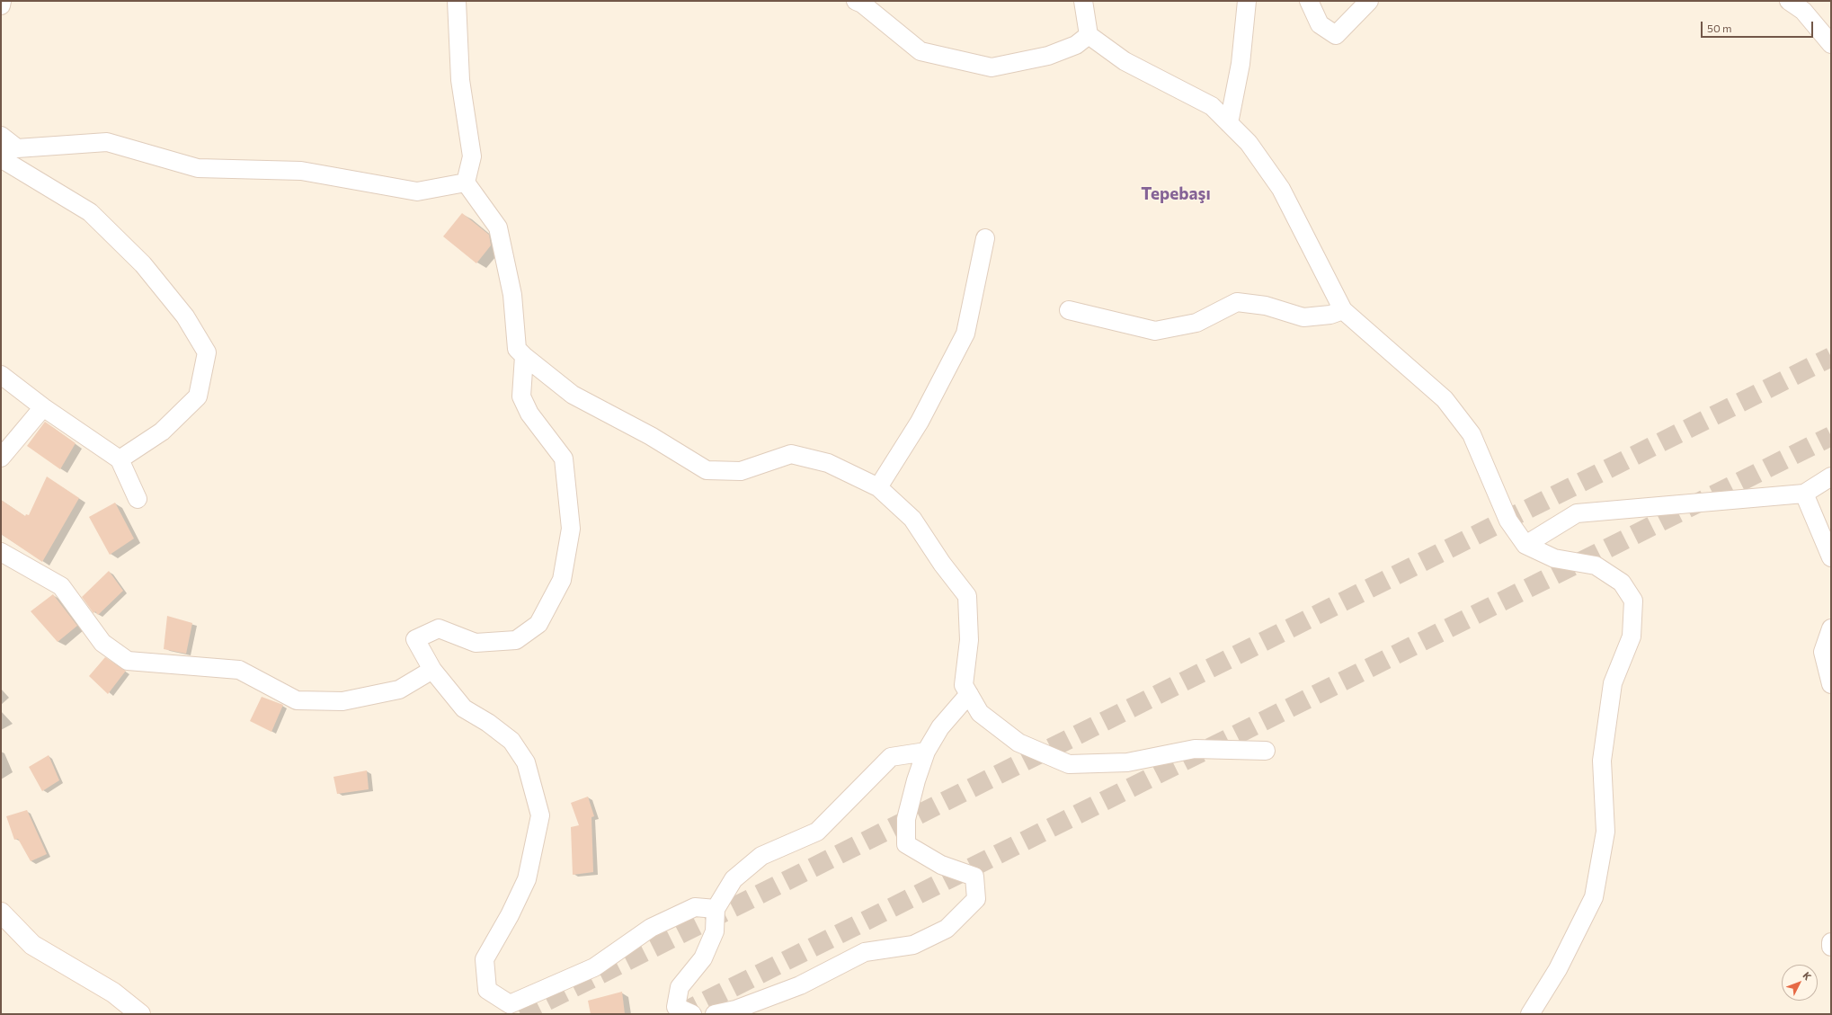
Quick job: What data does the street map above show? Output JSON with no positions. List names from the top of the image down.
{
  "districts": ["Tepebaşı"],
  "scale_bar": "50 m",
  "north": "top right"
}
